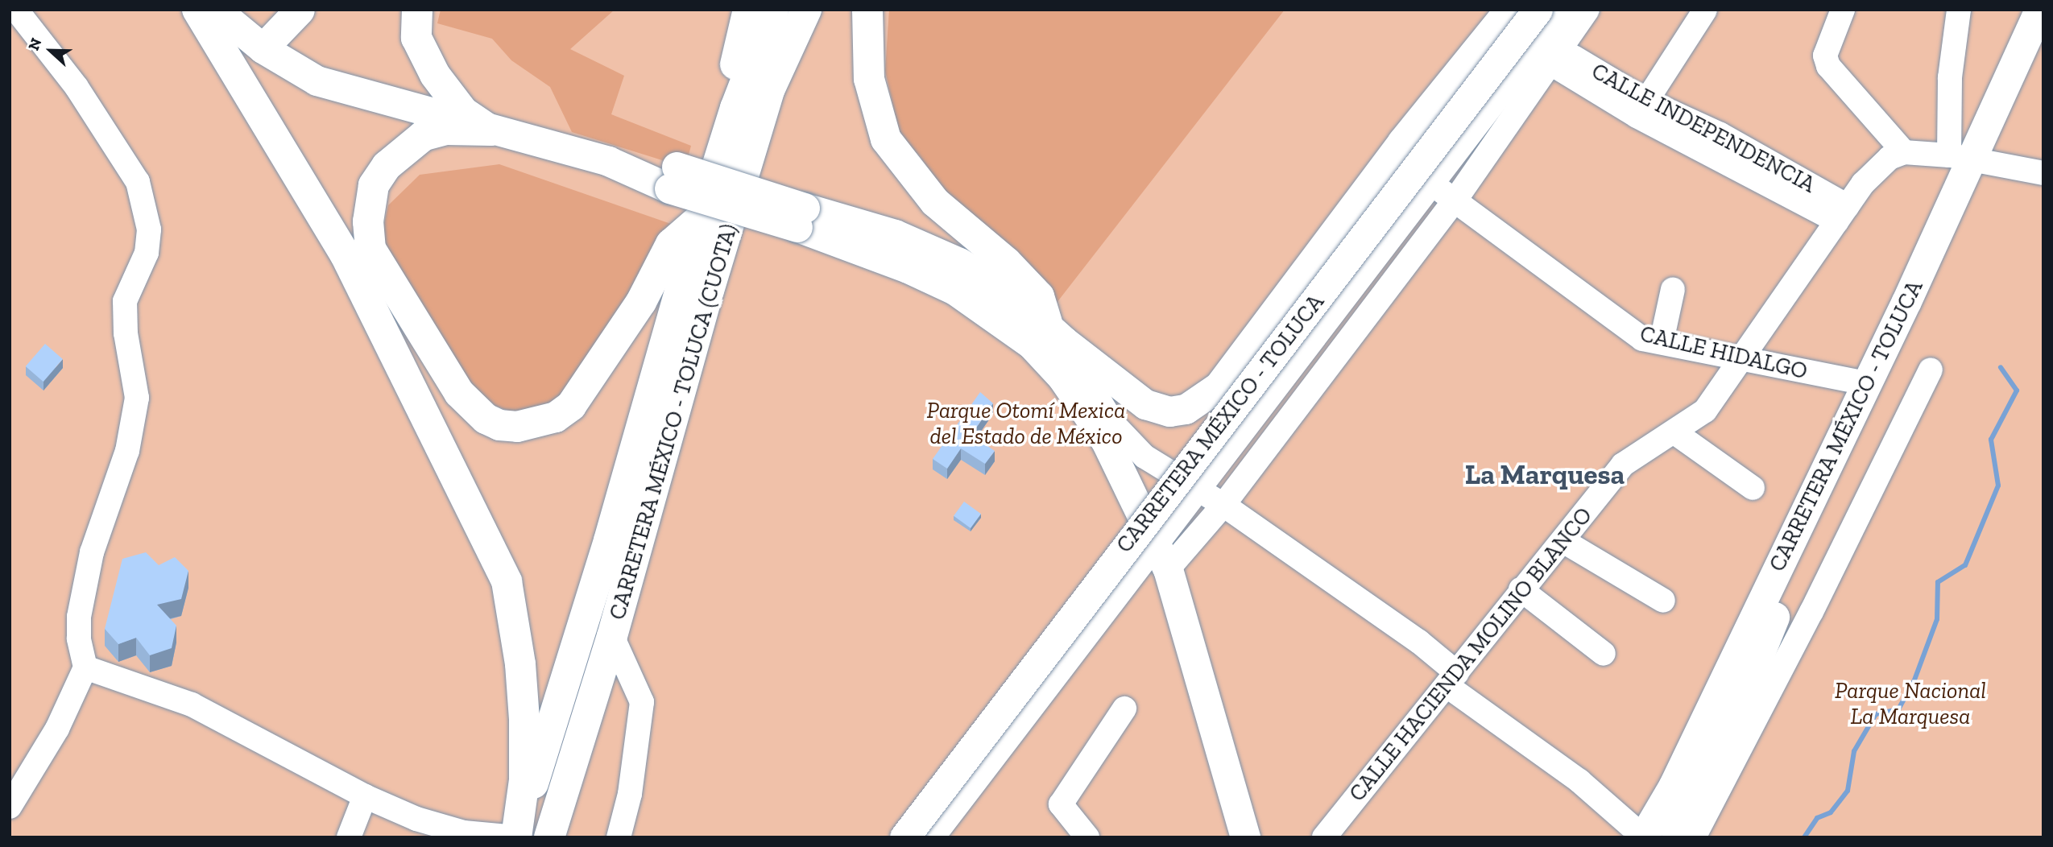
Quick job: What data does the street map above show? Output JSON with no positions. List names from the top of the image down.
{
  "streets": {
    "highway": ["CARRETERA MÉXICO - TOLUCA (CUOTA)"],
    "main road": ["CARRETERA MÉXICO - TOLUCA"],
    "street": ["CALLE INDEPENDENCIA", "CALLE HIDALGO", "CALLE HACIENDA MOLINO BLANCO"]
  },
  "crossings": [
    ["CALLE INDEPENDENCIA", "CALLE HACIENDA MOLINO BLANCO"],
    ["CALLE HIDALGO", "CARRETERA MÉXICO - TOLUCA"],
    ["CALLE HIDALGO", "CALLE HACIENDA MOLINO BLANCO"]
  ],
  "districts": ["La Marquesa"],
  "parks": ["Parque Otomí Mexica del Estado de México", "Parque Nacional La Marquesa"],
  "north": "left"
}
